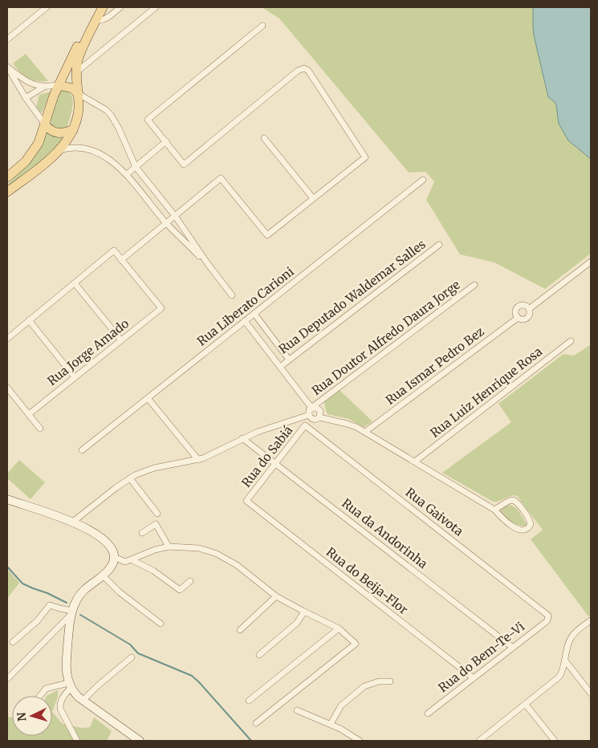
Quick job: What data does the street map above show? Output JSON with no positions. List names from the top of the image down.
{
  "streets": {
    "street": [
      "Rua Deputado Waldemar Salles",
      "Rua Liberato Carioni",
      "Rua Doutor Alfredo Daura Jorge",
      "Rua Jorge Amado",
      "Rua Ismar Pedro Bez",
      "Rua Luiz Henrique Rosa",
      "Rua do Sabiá",
      "Rua Gaivota",
      "Rua da Andorinha",
      "Rua do Beija-Flor",
      "Rua do Bem-Te-Vi"
    ]
  },
  "crossings": [
    ["Rua do Sabiá", "Rua Gaivota"],
    ["Rua do Sabiá", "Rua da Andorinha"],
    ["Rua do Sabiá", "Rua do Beija-Flor"],
    ["Rua Gaivota", "Rua do Bem-Te-Vi"],
    ["Rua da Andorinha", "Rua do Bem-Te-Vi"],
    ["Rua do Beija-Flor", "Rua do Bem-Te-Vi"]
  ],
  "north": "left"
}
